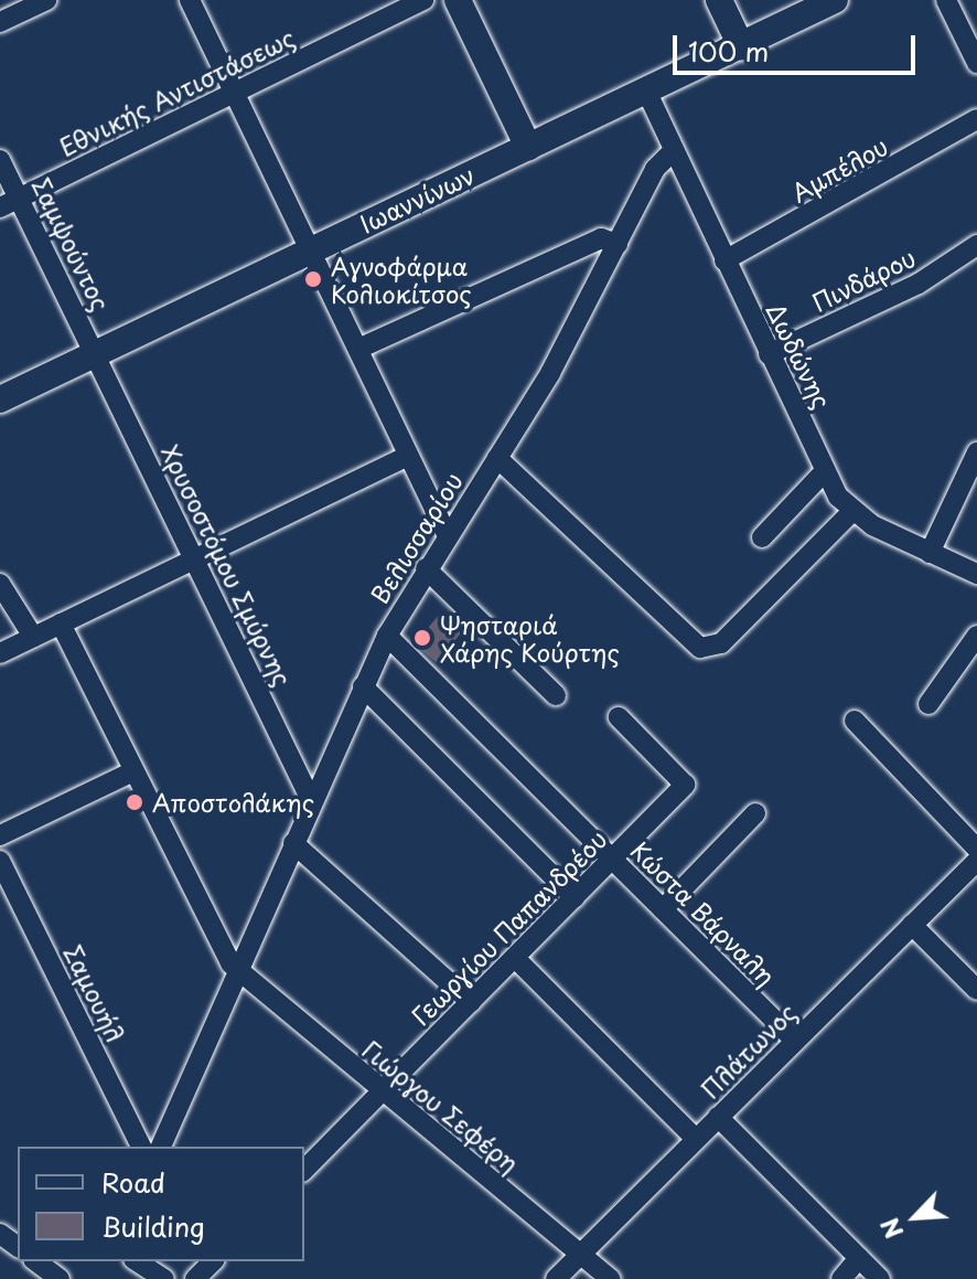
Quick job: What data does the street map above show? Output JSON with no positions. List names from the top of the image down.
{
  "streets": {
    "main road": ["Ιωαννίνων"],
    "street": [
      "Εθνικής Αντιστάσεως",
      "Αμπέλου",
      "Σαμψούντος",
      "Πινδάρου",
      "Δωδώνης",
      "Βελισσαρίου",
      "Χρυσοστόμου Σμύρνης",
      "Κώστα Βάρναλη",
      "Γεωργίου Παπανδρέου",
      "Σαμουήλ",
      "Πλάτωνος",
      "Γιώργου Σεφέρη"
    ]
  },
  "crossings": [
    ["Εθνικής Αντιστάσεως", "Σαμψούντος"],
    ["Αμπέλου", "Δωδώνης"],
    ["Ιωαννίνων", "Σαμψούντος"],
    ["Ιωαννίνων", "Δωδώνης"],
    ["Ιωαννίνων", "Χρυσοστόμου Σμύρνης"],
    ["Σαμψούντος", "Χρυσοστόμου Σμύρνης"],
    ["Πινδάρου", "Δωδώνης"],
    ["Δωδώνης", "Βελισσαρίου"],
    ["Βελισσαρίου", "Χρυσοστόμου Σμύρνης"],
    ["Βελισσαρίου", "Κώστα Βάρναλη"],
    ["Βελισσαρίου", "Γιώργου Σεφέρη"],
    ["Κώστα Βάρναλη", "Γεωργίου Παπανδρέου"],
    ["Κώστα Βάρναλη", "Πλάτωνος"],
    ["Γεωργίου Παπανδρέου", "Γιώργου Σεφέρη"],
    ["Πλάτωνος", "Γιώργου Σεφέρη"]
  ],
  "places": ["Αγνοφάρμα Κολιοκίτσος", "Ψησταριά Χάρης Κούρτης", "Αποστολάκης"],
  "legend": ["Road", "Building"],
  "scale_bar": "100 m",
  "north": "bottom left"
}
